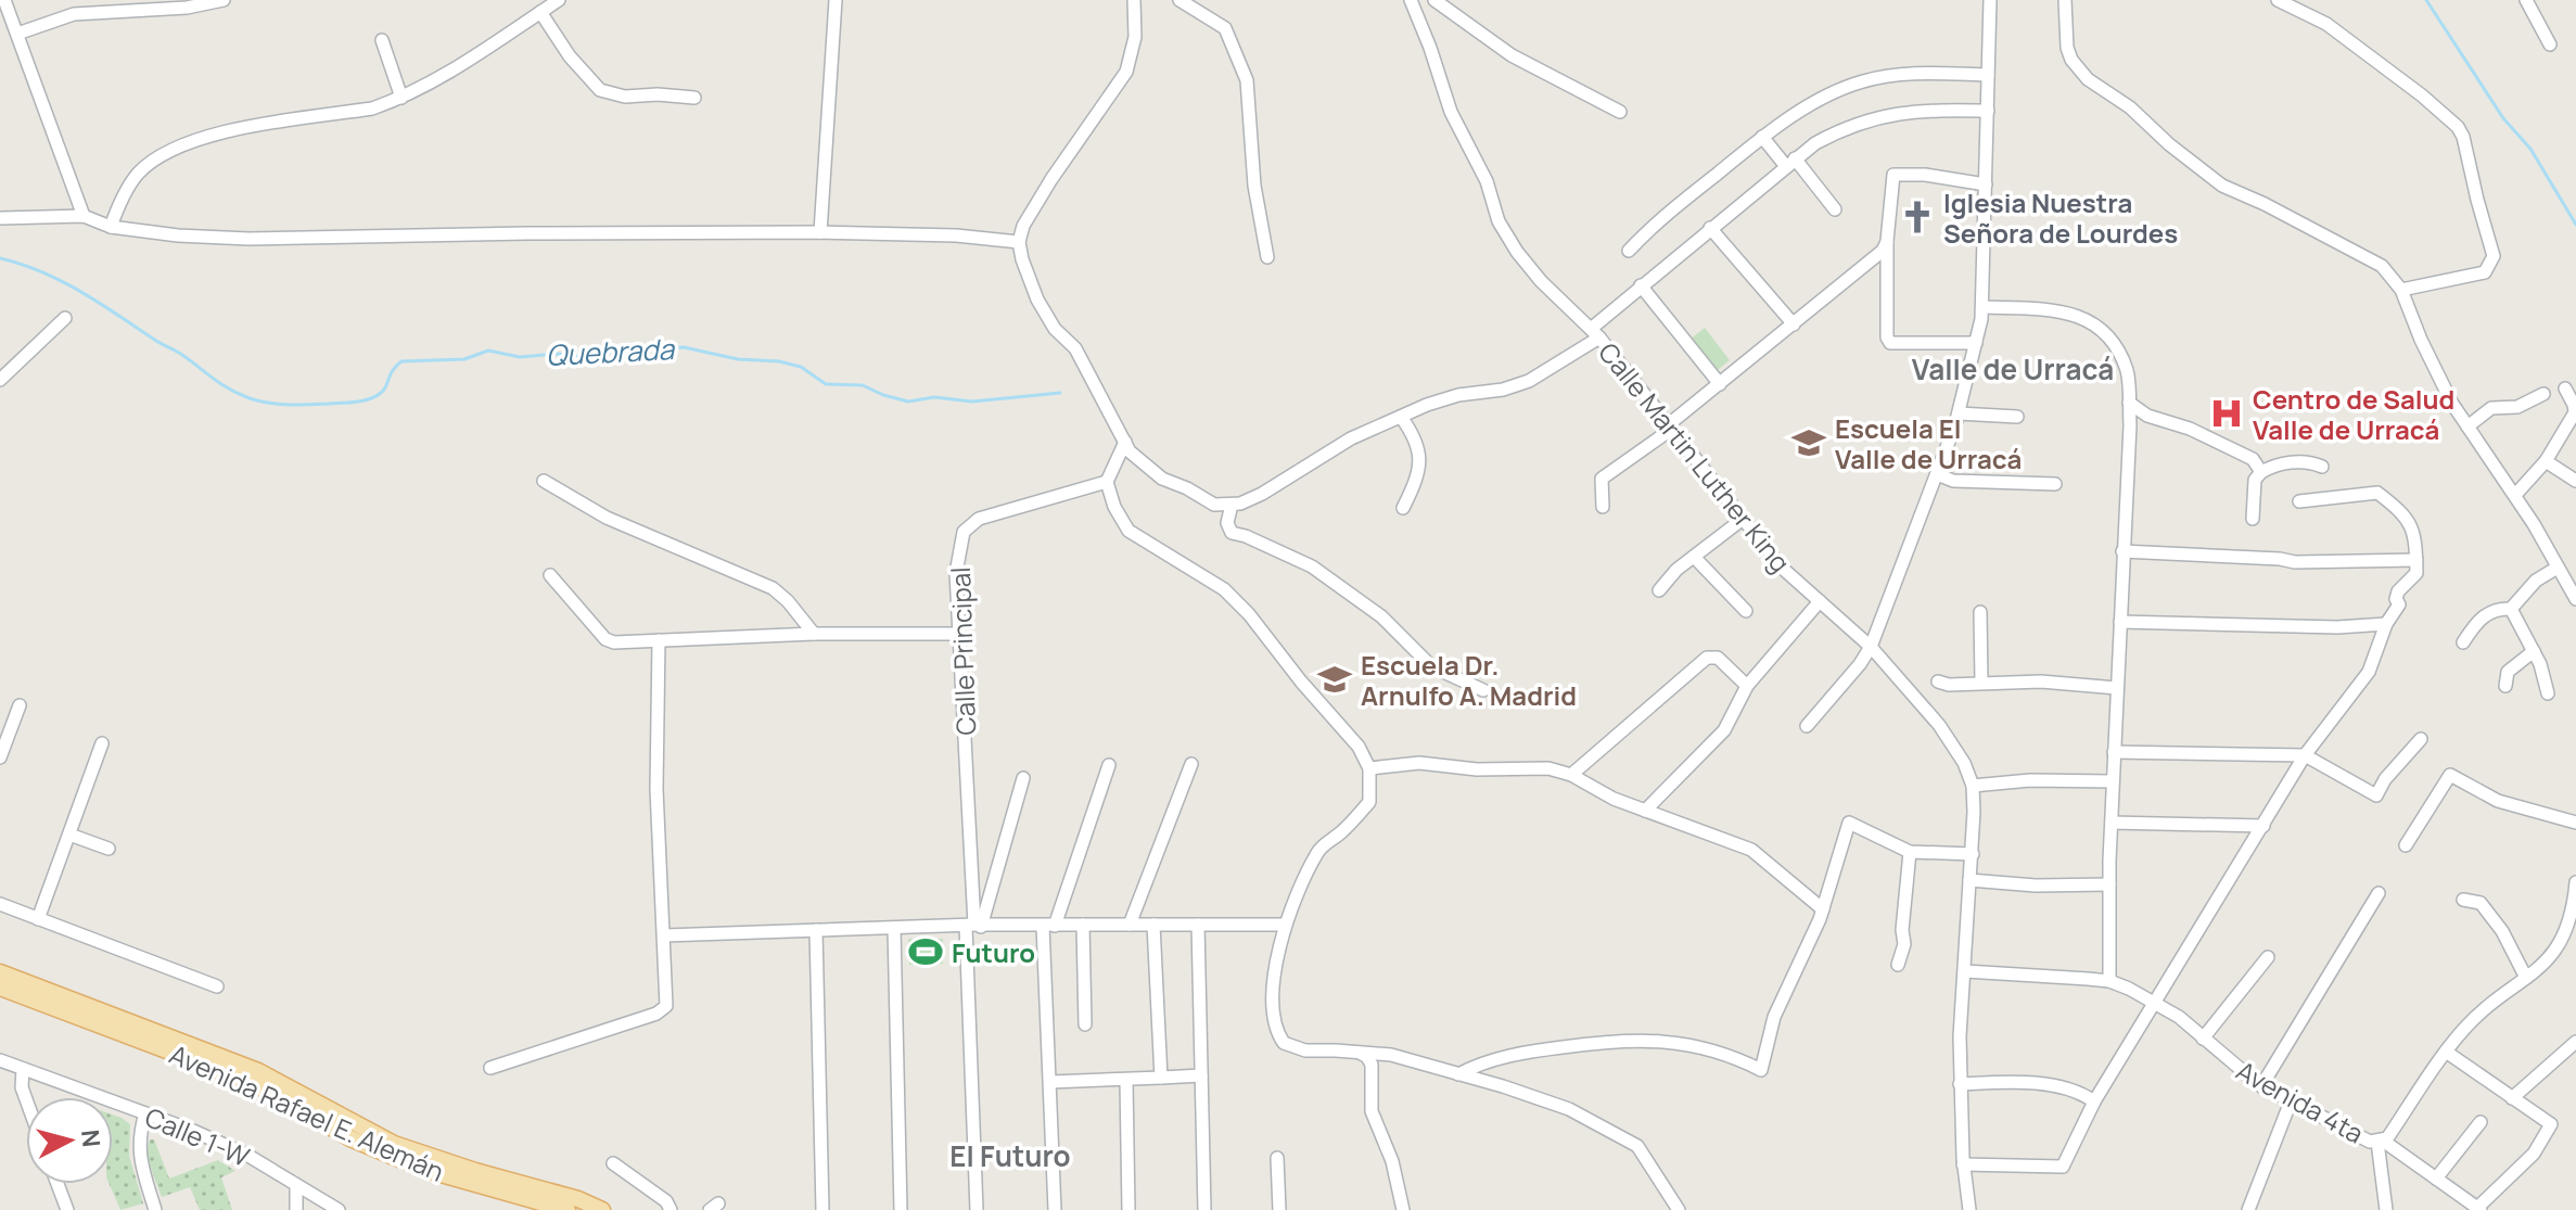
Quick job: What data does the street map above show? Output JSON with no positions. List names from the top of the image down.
{
  "streets": {
    "main road": ["Avenida Rafael E. Alemán"],
    "street": [
      "Calle Martin Luther King",
      "Calle Principal",
      "Avenida 4ta",
      "Calle 1-W"
    ]
  },
  "crossings": [
    ["Calle Martin Luther King", "Avenida 4ta"]
  ],
  "districts": ["Valle de Urracá", "El Futuro"],
  "water": ["Quebrada"],
  "places": {
    "church": ["Iglesia Nuestra Señora de Lourdes"],
    "hospital": ["Centro de Salud Valle de Urracá"],
    "school or university": ["Escuela El Valle de Urracá", "Escuela Dr. Arnulfo A. Madrid"],
    "sports": ["Futuro"]
  },
  "north": "right"
}
